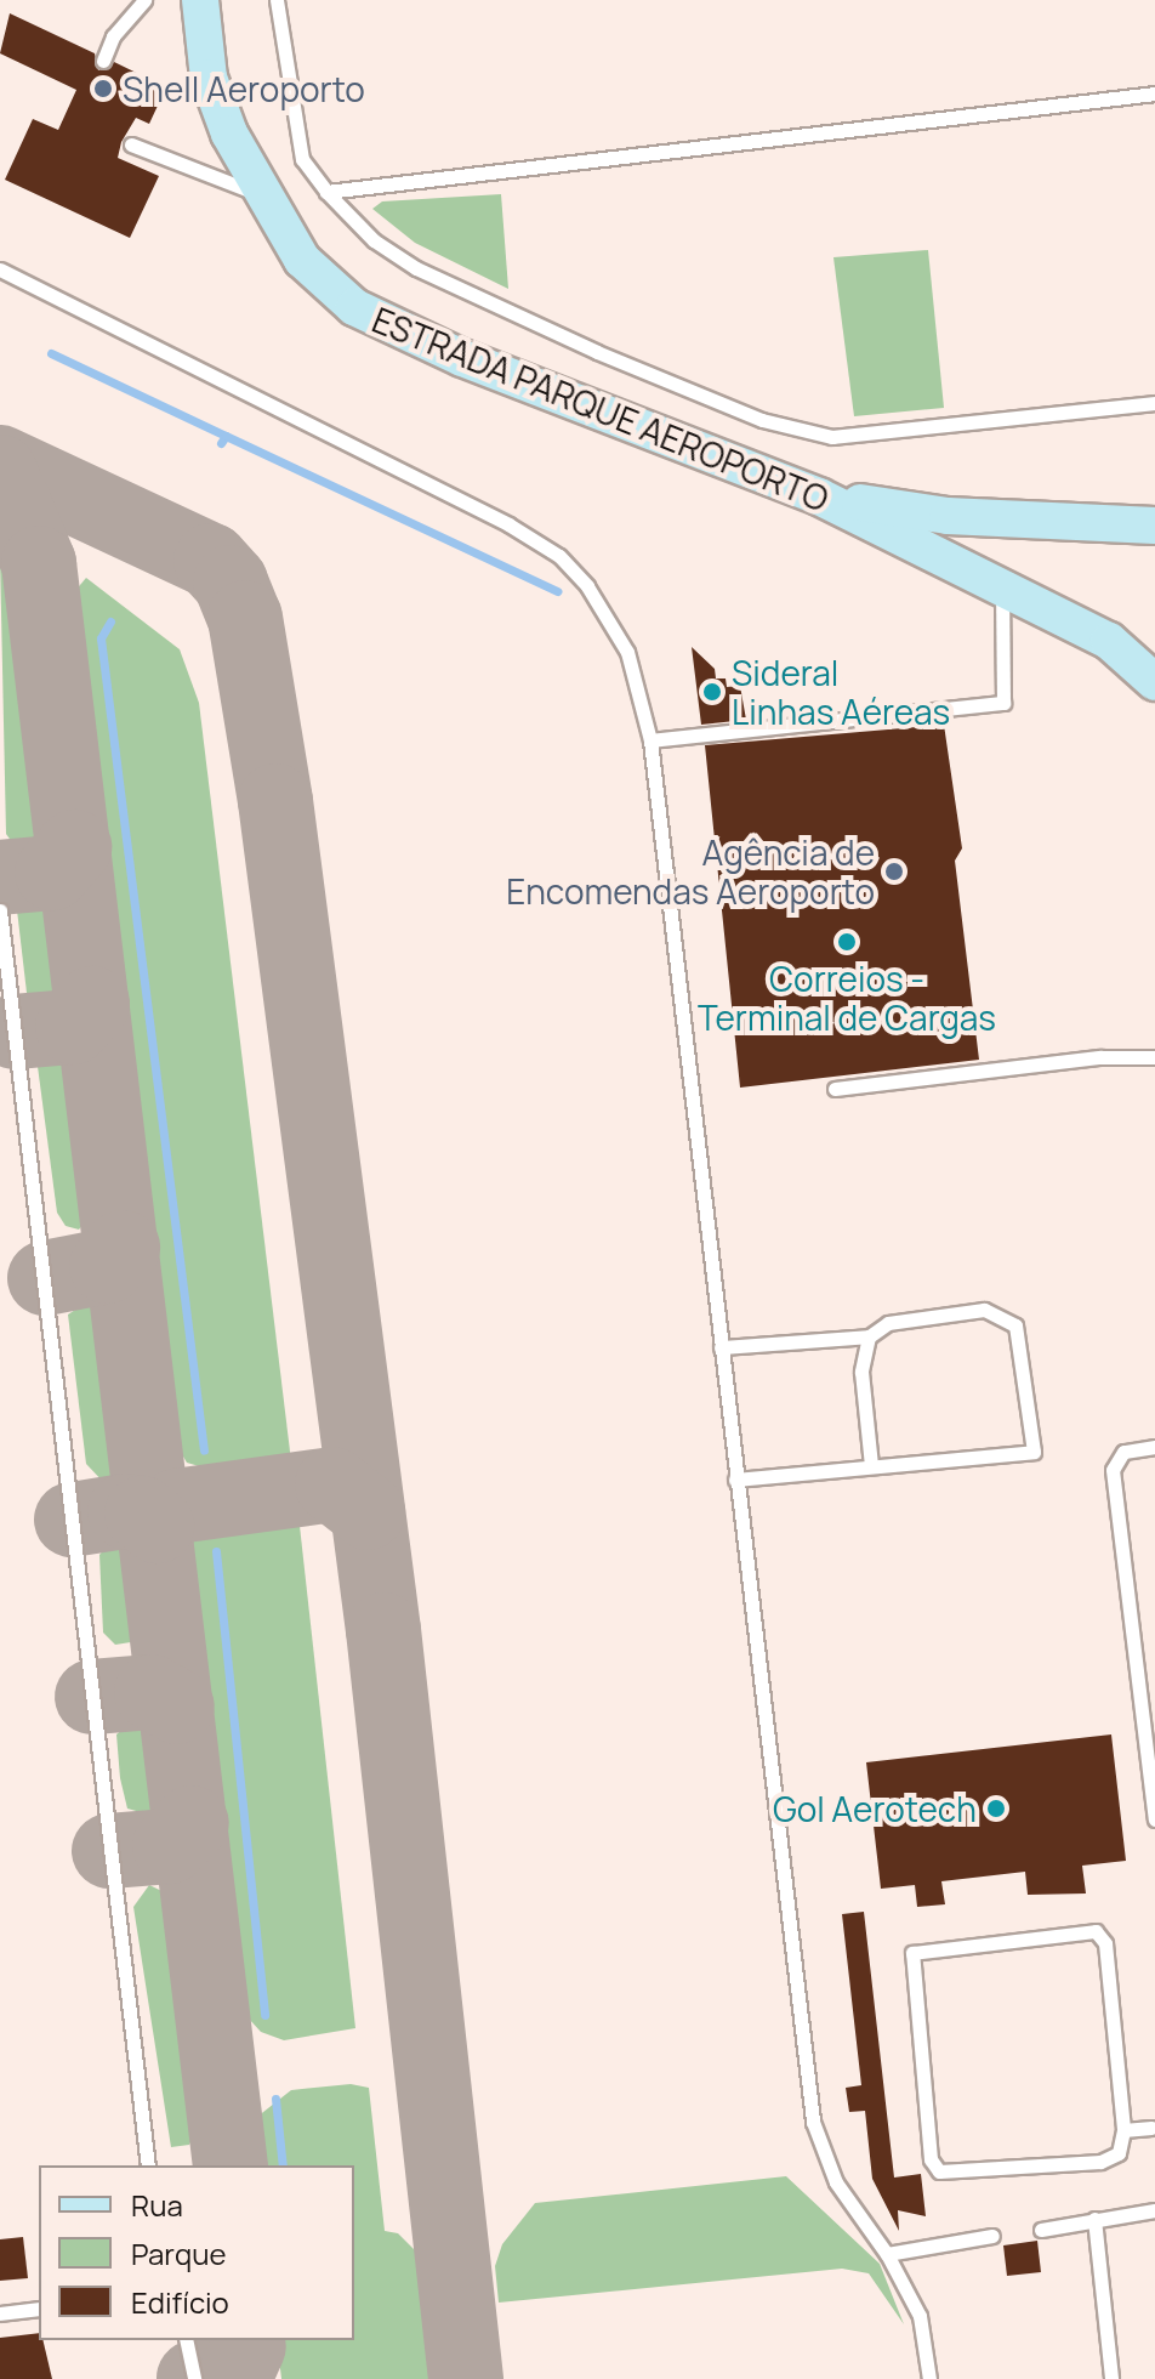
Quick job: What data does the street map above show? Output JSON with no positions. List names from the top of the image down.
{
  "streets": {
    "main road": ["ESTRADA PARQUE AEROPORTO"]
  },
  "places": [
    "Shell Aeroporto",
    "Sideral Linhas Aéreas",
    "Agência de Encomendas Aeroporto",
    "Correios - Terminal de Cargas",
    "Gol Aerotech"
  ],
  "legend": ["Rua", "Parque", "Edifício"]
}
